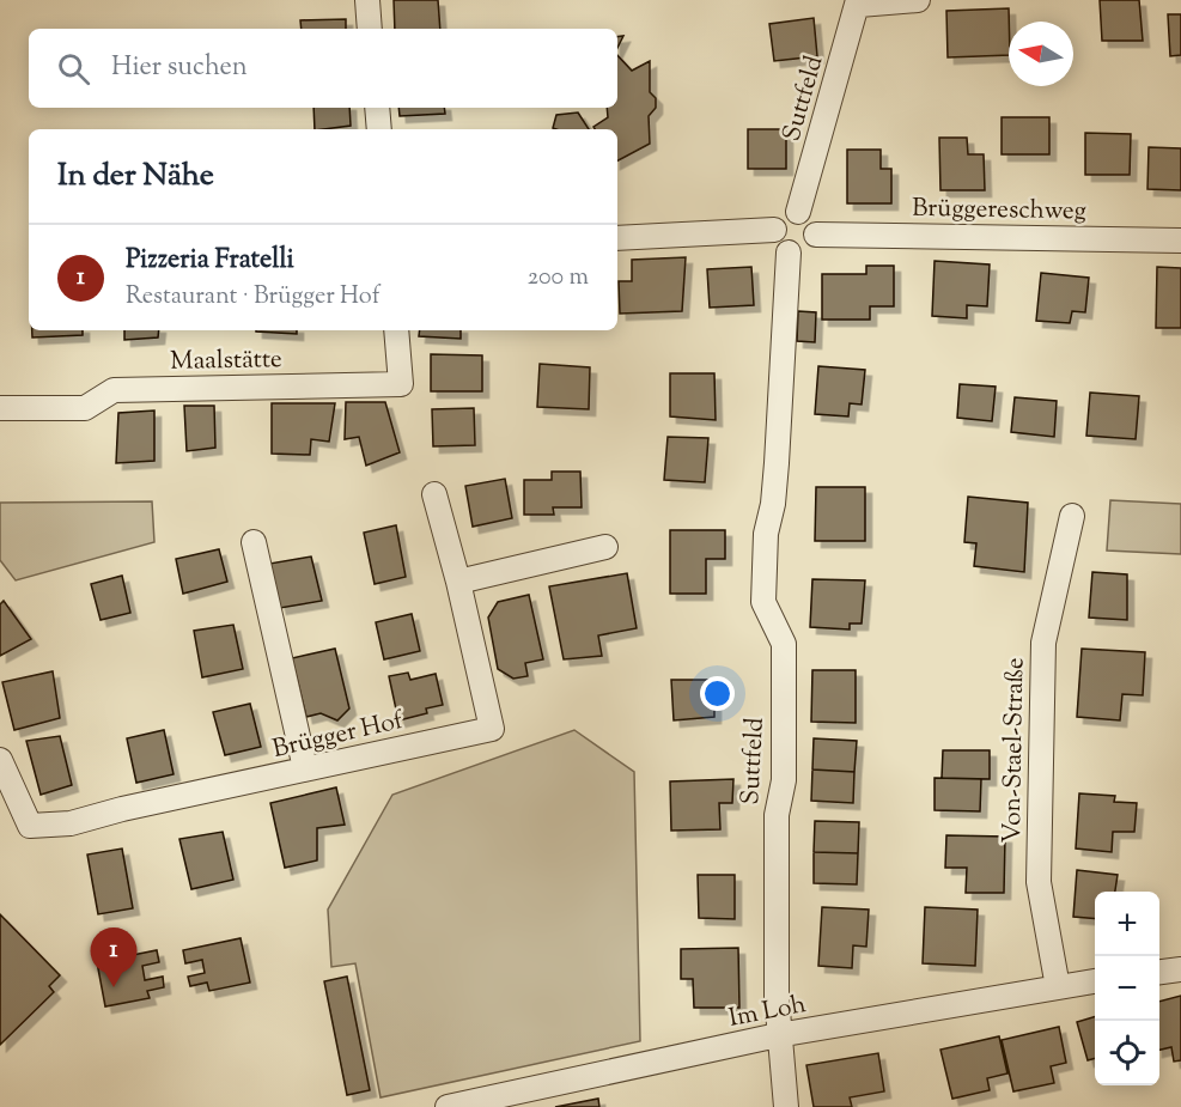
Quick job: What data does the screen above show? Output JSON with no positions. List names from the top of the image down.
{
  "streets": {
    "street": [
      "Suttfeld",
      "Brüggereschweg",
      "Maalstätte",
      "Brügger Hof",
      "Von-Stael-Straße",
      "Im Loh"
    ]
  },
  "crossings": [
    ["Suttfeld", "Brüggereschweg"],
    ["Suttfeld", "Im Loh"],
    ["Von-Stael-Straße", "Im Loh"]
  ],
  "north": "left",
  "page": {
    "search": "Hier suchen",
    "heading": "In der Nähe",
    "list": [
      {
        "mark": "1",
        "name": "Pizzeria Fratelli",
        "note": "Restaurant · Brügger Hof",
        "value": "200 m"
      }
    ],
    "map_buttons": ["+", "−"],
    "pins": "1"
  }
}
